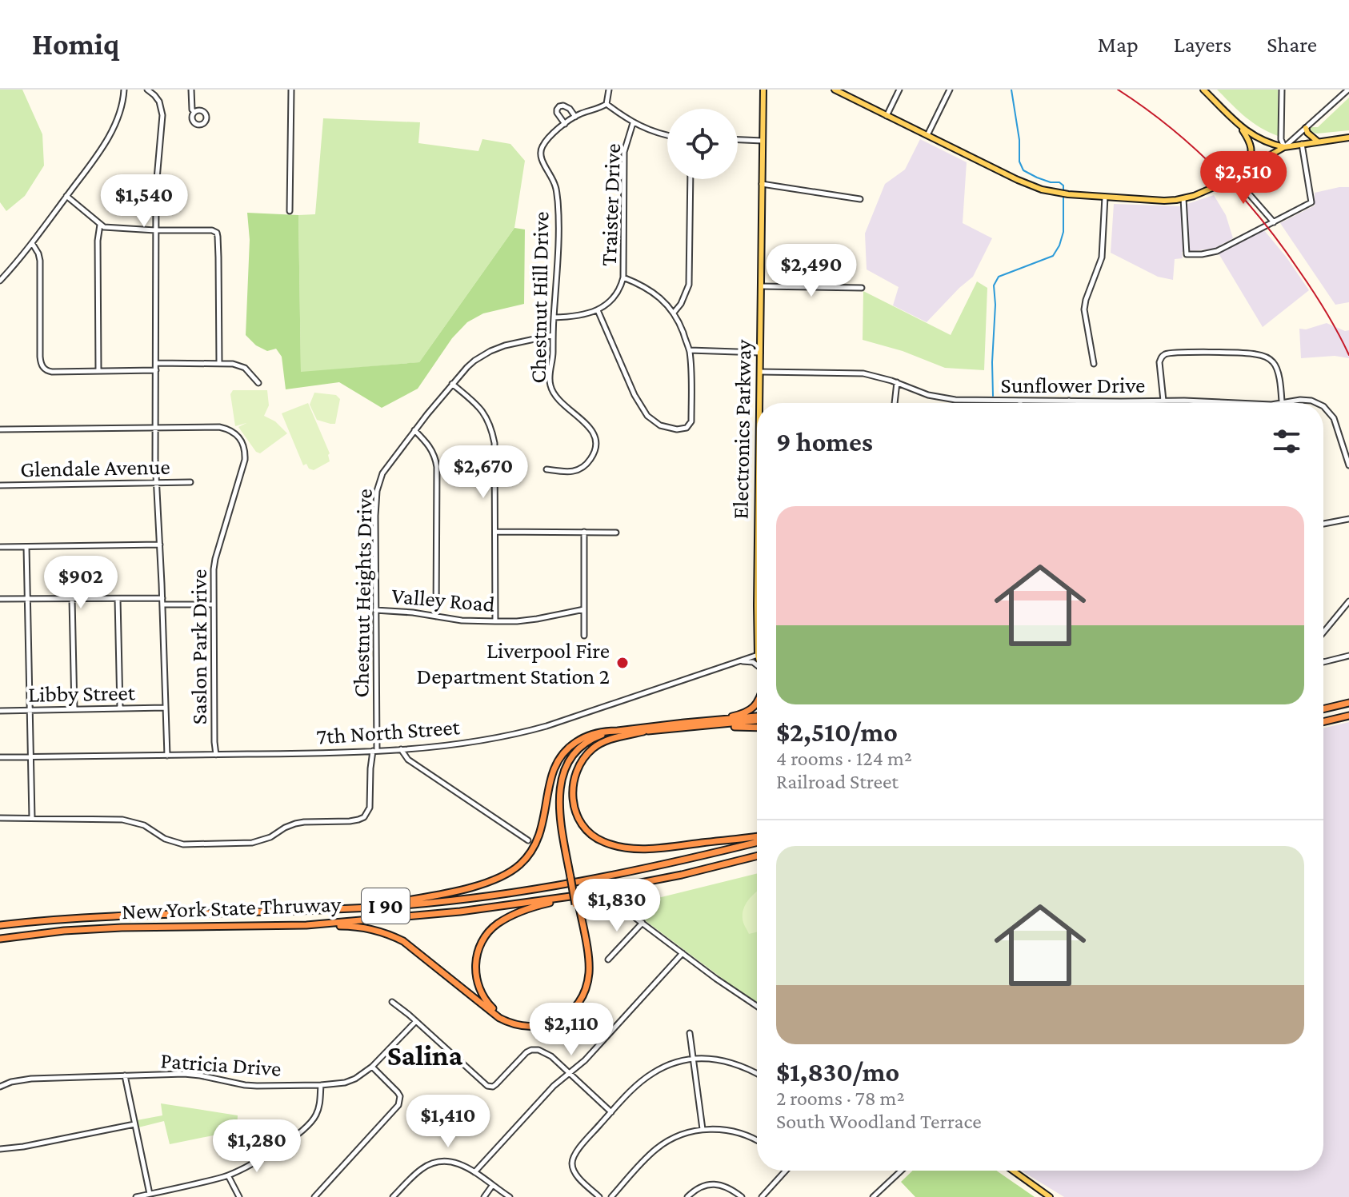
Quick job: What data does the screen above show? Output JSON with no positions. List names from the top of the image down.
{
  "streets": {
    "highway": ["I 90", "New York State Thruway"],
    "main road": ["Electronics Parkway"],
    "street": [
      "Traister Drive",
      "Chestnut Hill Drive",
      "Sunflower Drive",
      "Glendale Avenue",
      "Chestnut Heights Drive",
      "Valley Road",
      "Saslon Park Drive",
      "Libby Street",
      "7th North Street",
      "Patricia Drive"
    ]
  },
  "crossings": [
    ["Chestnut Hill Drive", "Chestnut Heights Drive"],
    ["Sunflower Drive", "Electronics Parkway"],
    ["Chestnut Heights Drive", "Valley Road"],
    ["Chestnut Heights Drive", "7th North Street"],
    ["Saslon Park Drive", "7th North Street"]
  ],
  "districts": ["Salina"],
  "places": ["Liverpool Fire Department Station 2"],
  "page": {
    "header": "Homiq",
    "nav": ["Map", "Layers", "Share"],
    "price": [
      "$2,510",
      "$1,540",
      "$2,490",
      "$2,670",
      "$902",
      "$1,830",
      "$2,110",
      "$1,410",
      "$1,280"
    ],
    "heading": "9 homes",
    "list": [
      {
        "name": "$2,510/mo",
        "note": "4 rooms · 124 m² · Railroad Street"
      },
      {
        "name": "$1,830/mo",
        "note": "2 rooms · 78 m² · South Woodland Terrace"
      }
    ]
  }
}
